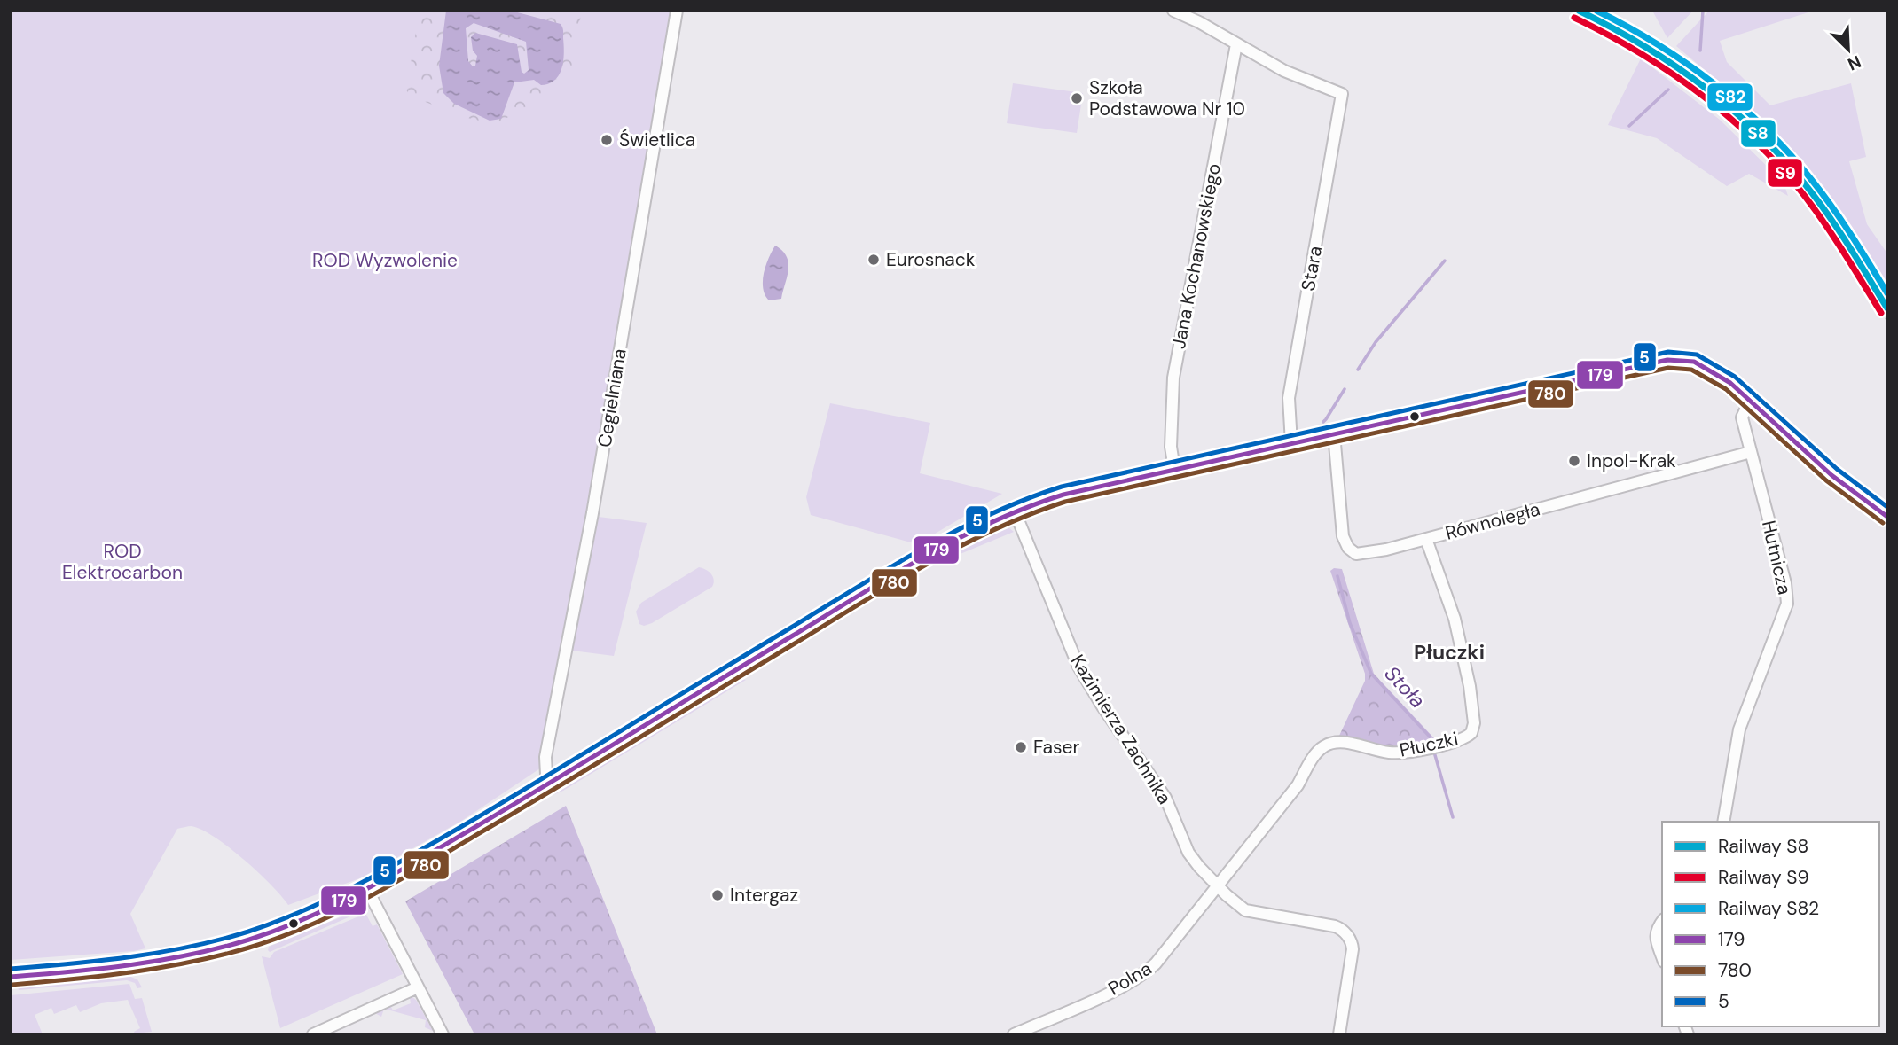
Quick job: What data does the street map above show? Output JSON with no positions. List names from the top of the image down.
{
  "streets": {
    "street": [
      "Jana Kochanowskiego",
      "Stara",
      "Cegielniana",
      "Równoległa",
      "Hutnicza",
      "Kazimierza Zachnika",
      "Płuczki",
      "Polna"
    ]
  },
  "crossings": [
    ["Jana Kochanowskiego", "Stara"],
    ["Równoległa", "Hutnicza"],
    ["Równoległa", "Płuczki"],
    ["Kazimierza Zachnika", "Płuczki"],
    ["Kazimierza Zachnika", "Polna"],
    ["Płuczki", "Polna"]
  ],
  "districts": ["Płuczki"],
  "water": ["Stoła"],
  "parks": ["ROD Wyzwolenie", "ROD Elektrocarbon"],
  "places": [
    "Szkoła Podstawowa Nr 10",
    "Świetlica",
    "Eurosnack",
    "Inpol-Krak",
    "Faser",
    "Intergaz"
  ],
  "lines": [
    "rail line S8",
    "rail line S82",
    "rail line S9",
    "transit line 5",
    "transit line 179",
    "transit line 780"
  ],
  "legend": [
    "Railway S8",
    "Railway S9",
    "Railway S82",
    "179",
    "780",
    "5"
  ],
  "north": "bottom right"
}
